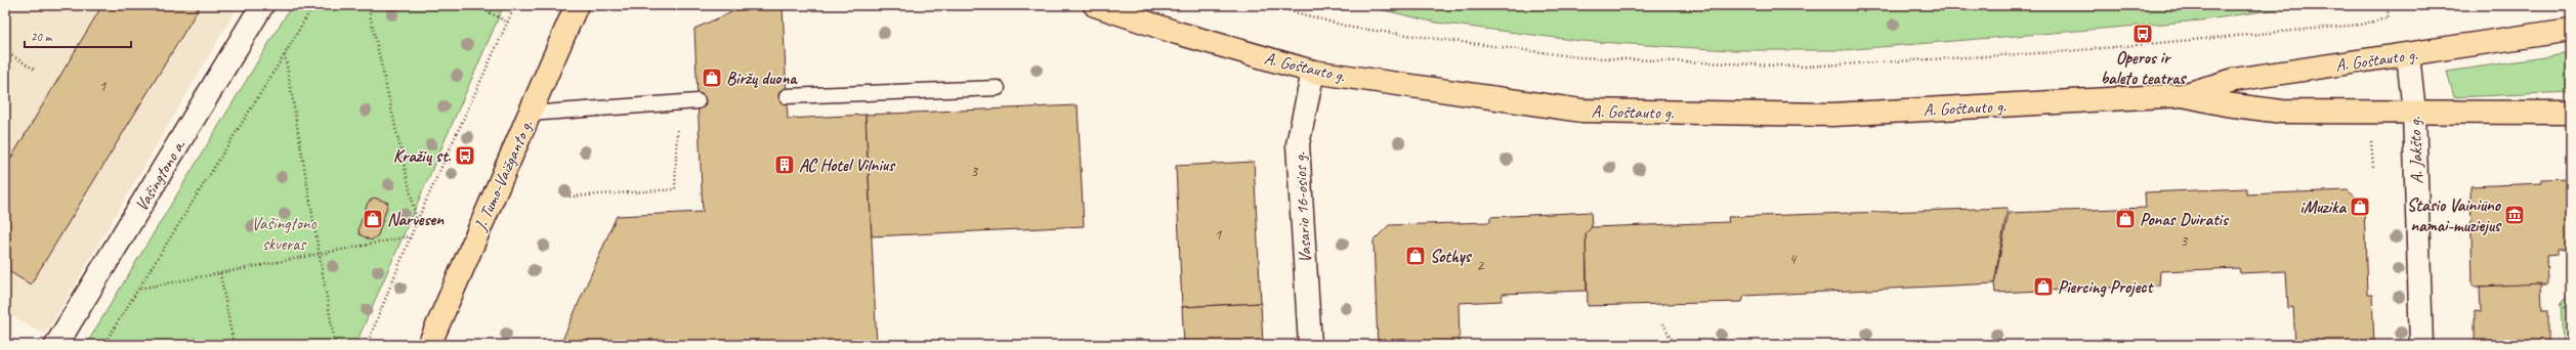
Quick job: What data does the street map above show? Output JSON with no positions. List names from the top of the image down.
{
  "streets": {
    "main road": [
      "A. Goštauto g.",
      "A. Jakšto g.",
      "Vašingtono a.",
      "J. Tumo-Vaižganto g.",
      "Vasario 16-osios g."
    ]
  },
  "crossings": [
    ["A. Goštauto g.", "A. Jakšto g."],
    ["A. Goštauto g.", "Vasario 16-osios g."]
  ],
  "parks": ["Vašingtono skveras"],
  "places": {
    "bus stop": ["Operos ir baleto teatras", "Kražių st."],
    "shop": [
      "Biržų duona",
      "iMuzika",
      "Narvesen",
      "Ponas Dviratis",
      "Sothys",
      "Piercing Project"
    ],
    "building": ["AC Hotel Vilnius"],
    "museum": ["Stasio Vainiūno namai-muziejus"]
  },
  "house_numbers": [
    "1",
    "3",
    "1",
    "3",
    "4",
    "2"
  ],
  "scale_bar": "20 m"
}
